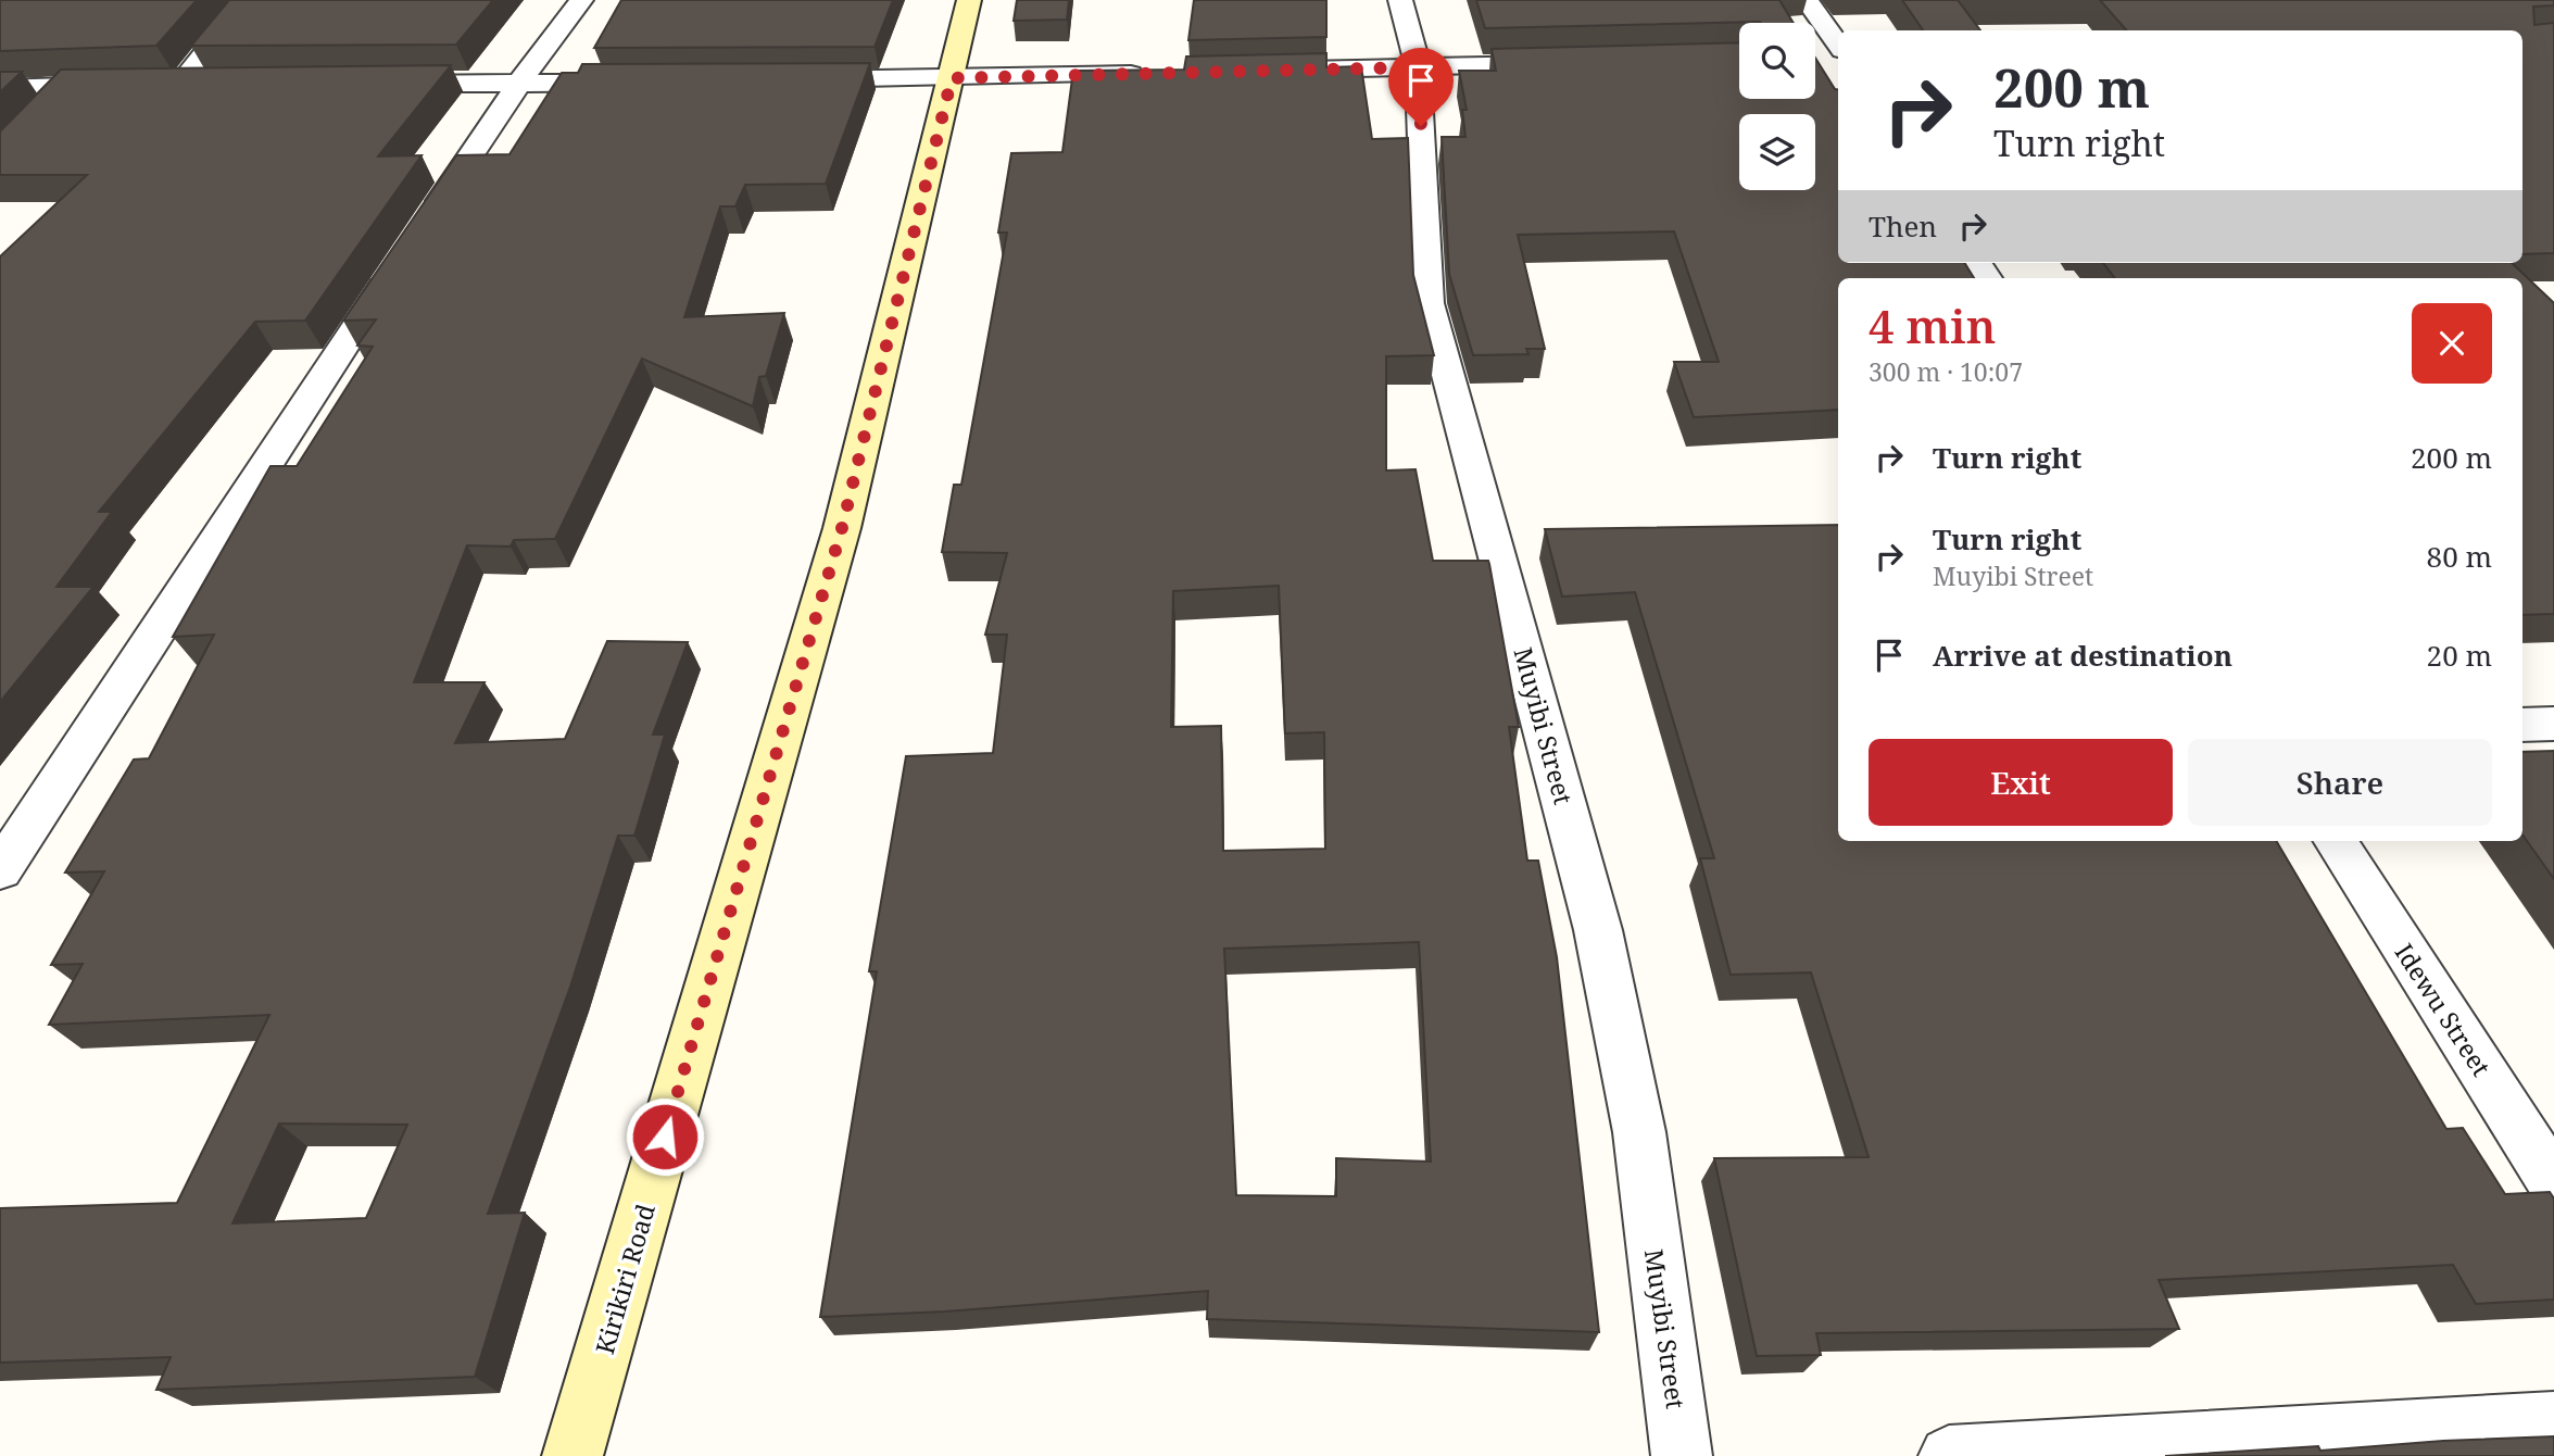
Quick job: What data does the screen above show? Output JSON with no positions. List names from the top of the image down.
{
  "streets": {
    "main road": ["Kirikiri Road"],
    "street": ["Muyibi Street", "Idewu Street"]
  },
  "page": {
    "turn": ["200 m", "Turn right"],
    "then": "Then",
    "heading": ["4 min", "300 m · 10:07"],
    "list": [
      {
        "name": "Turn right",
        "value": "200 m"
      },
      {
        "name": "Turn right",
        "note": "Muyibi Street",
        "value": "80 m"
      },
      {
        "name": "Arrive at destination",
        "value": "20 m"
      }
    ],
    "buttons": ["Exit", "Share"]
  }
}
